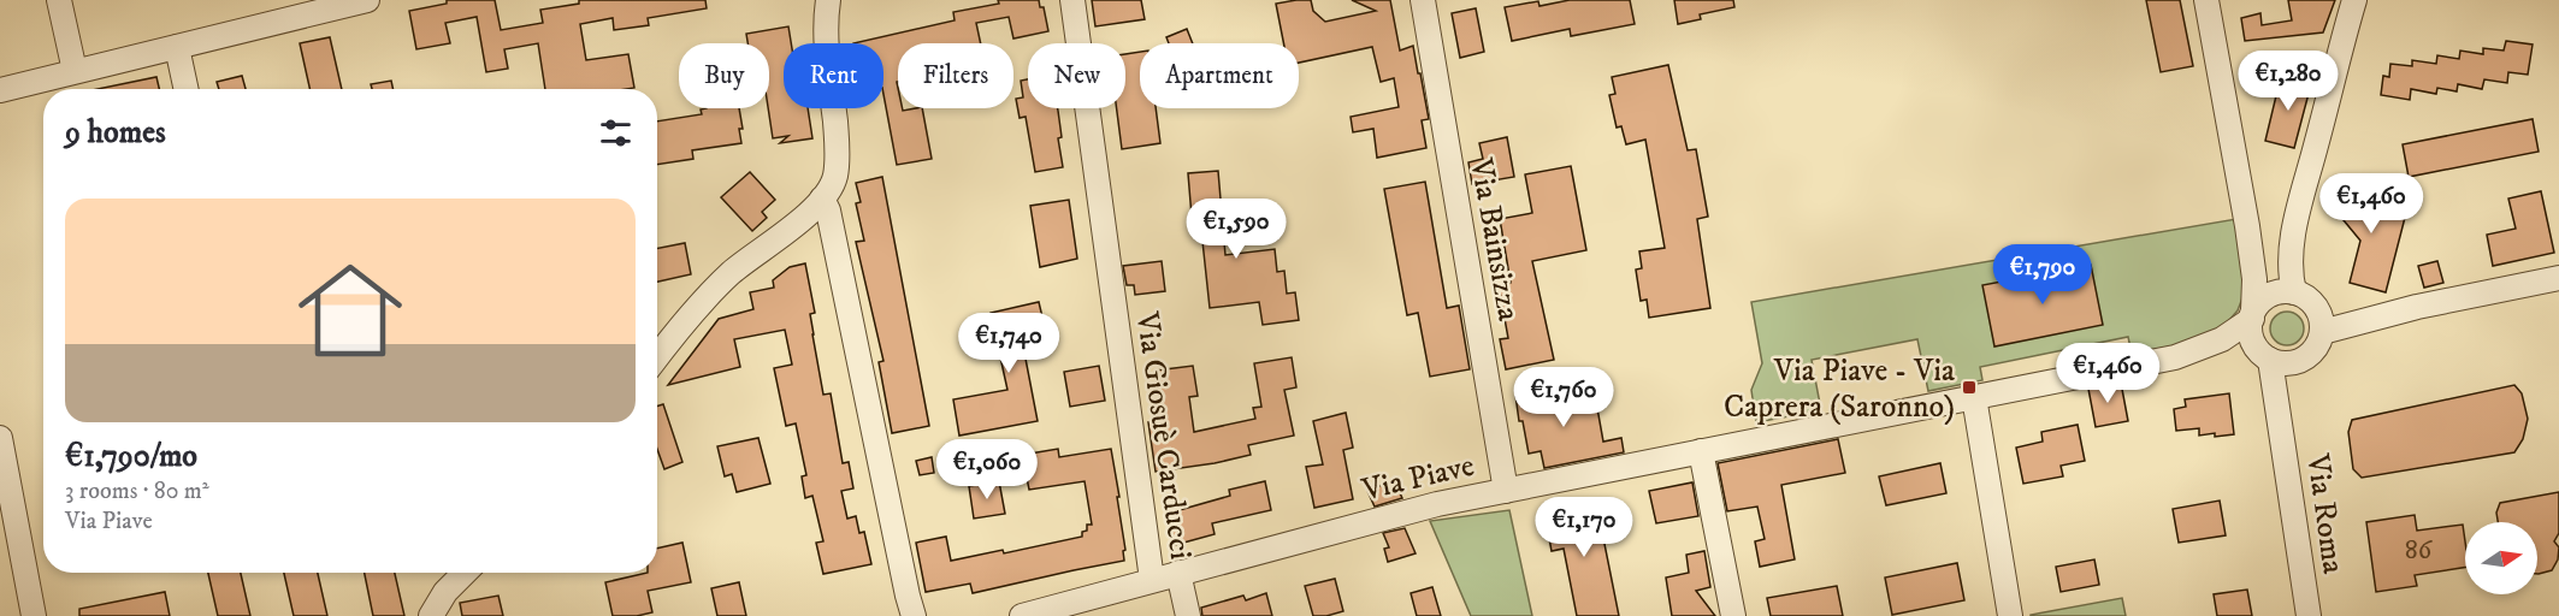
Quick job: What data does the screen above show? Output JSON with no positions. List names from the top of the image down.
{
  "streets": {
    "street": [
      "Via Bainsizza",
      "Via Giosuè Carducci",
      "Via Piave",
      "Via Roma"
    ]
  },
  "crossings": [
    ["Via Bainsizza", "Via Piave"],
    ["Via Giosuè Carducci", "Via Piave"],
    ["Via Piave", "Via Roma"]
  ],
  "places": {
    "transit": ["Via Piave - Via Caprera (Saronno)"]
  },
  "house_numbers": ["86"],
  "north": "right",
  "page": {
    "chip": [
      "Buy",
      "Rent",
      "Filters",
      "New",
      "Apartment"
    ],
    "price": [
      "€1,280",
      "€1,460",
      "€1,590",
      "€1,790",
      "€1,740",
      "€1,460",
      "€1,760",
      "€1,060",
      "€1,170"
    ],
    "heading": "9 homes",
    "list": [
      {
        "name": "€1,790/mo",
        "note": "3 rooms · 80 m² · Via Piave"
      }
    ]
  }
}
